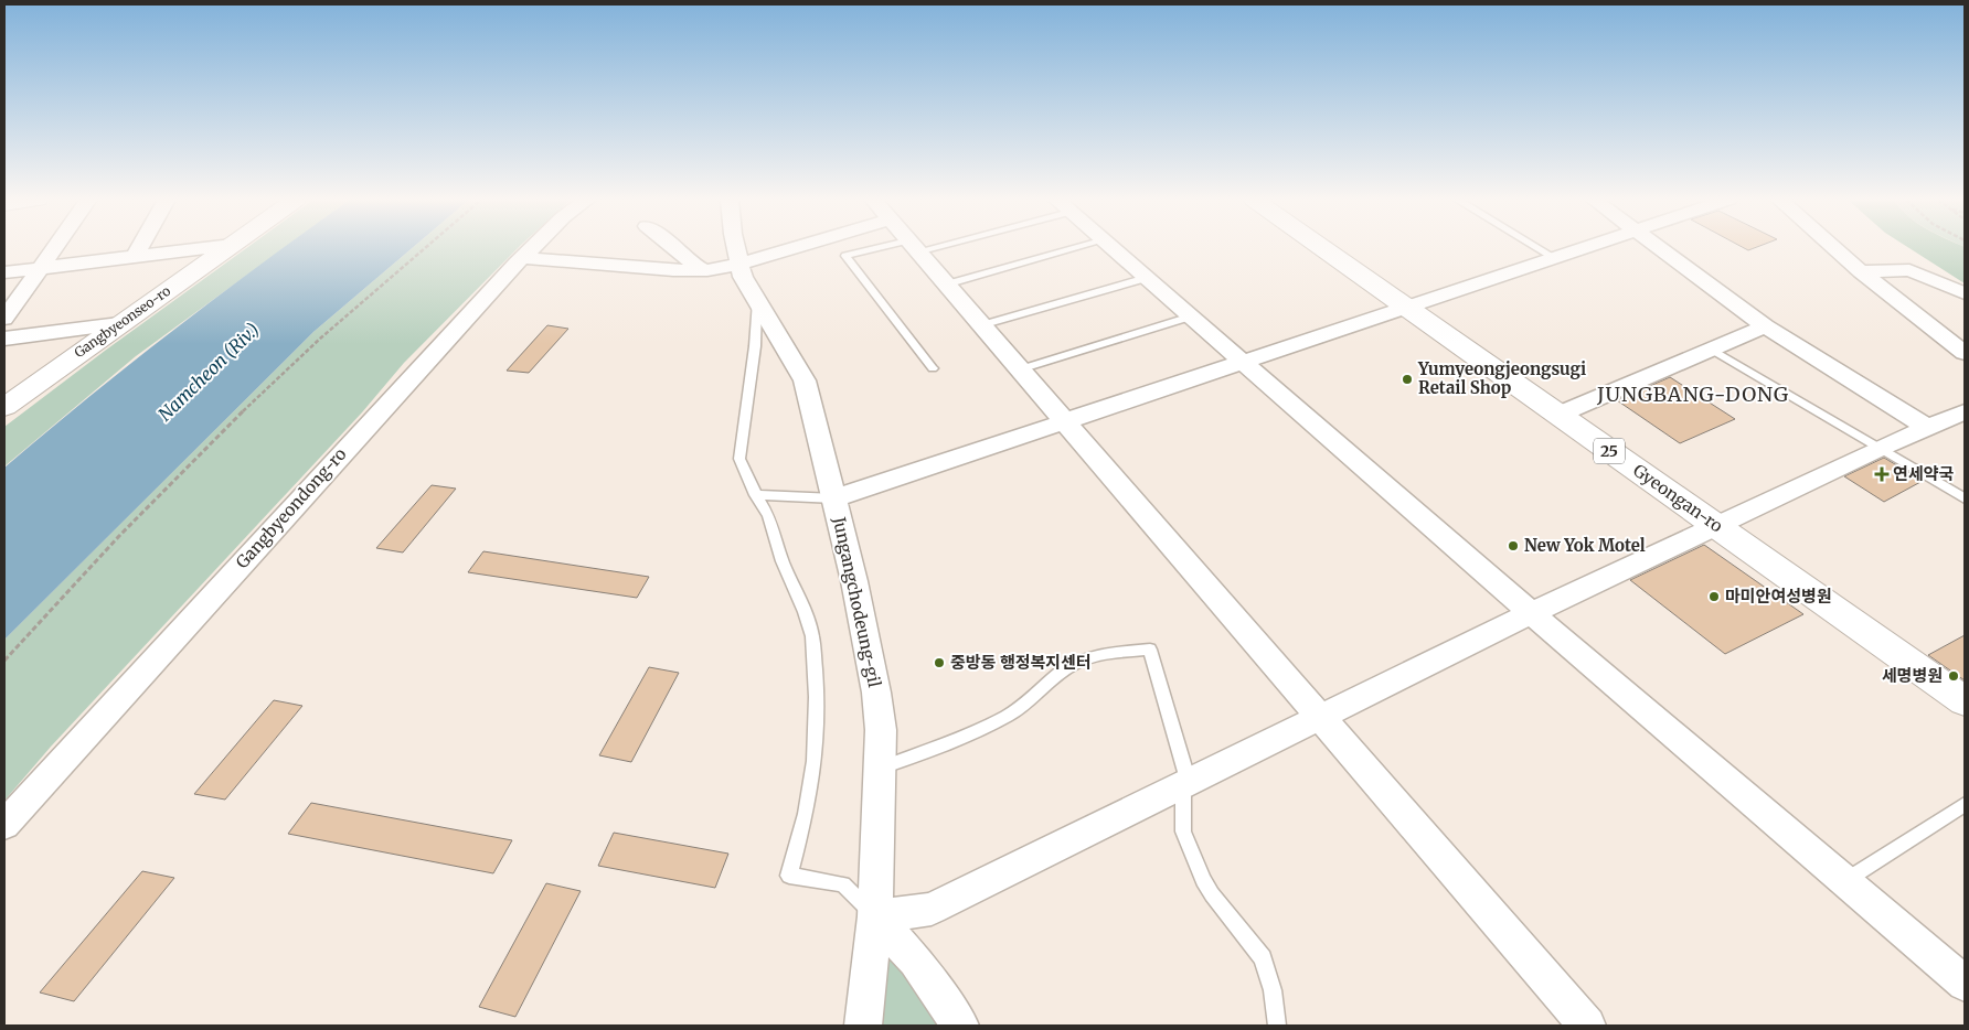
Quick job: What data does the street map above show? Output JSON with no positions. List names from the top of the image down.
{
  "streets": {
    "main road": ["Gangbyeonseo-ro", "25", "Gyeongan-ro"],
    "street": ["Gangbyeondong-ro", "Jungangchodeung-gil"]
  },
  "districts": ["JUNGBANG-DONG"],
  "water": ["Namcheon (Riv.)"],
  "places": {
    "other": [
      "Yumyeongjeongsugi Retail Shop",
      "New Yok Motel",
      "마미안여성병원",
      "중방동 행정복지센터",
      "세명병원"
    ],
    "health": ["연세약국"]
  }
}
